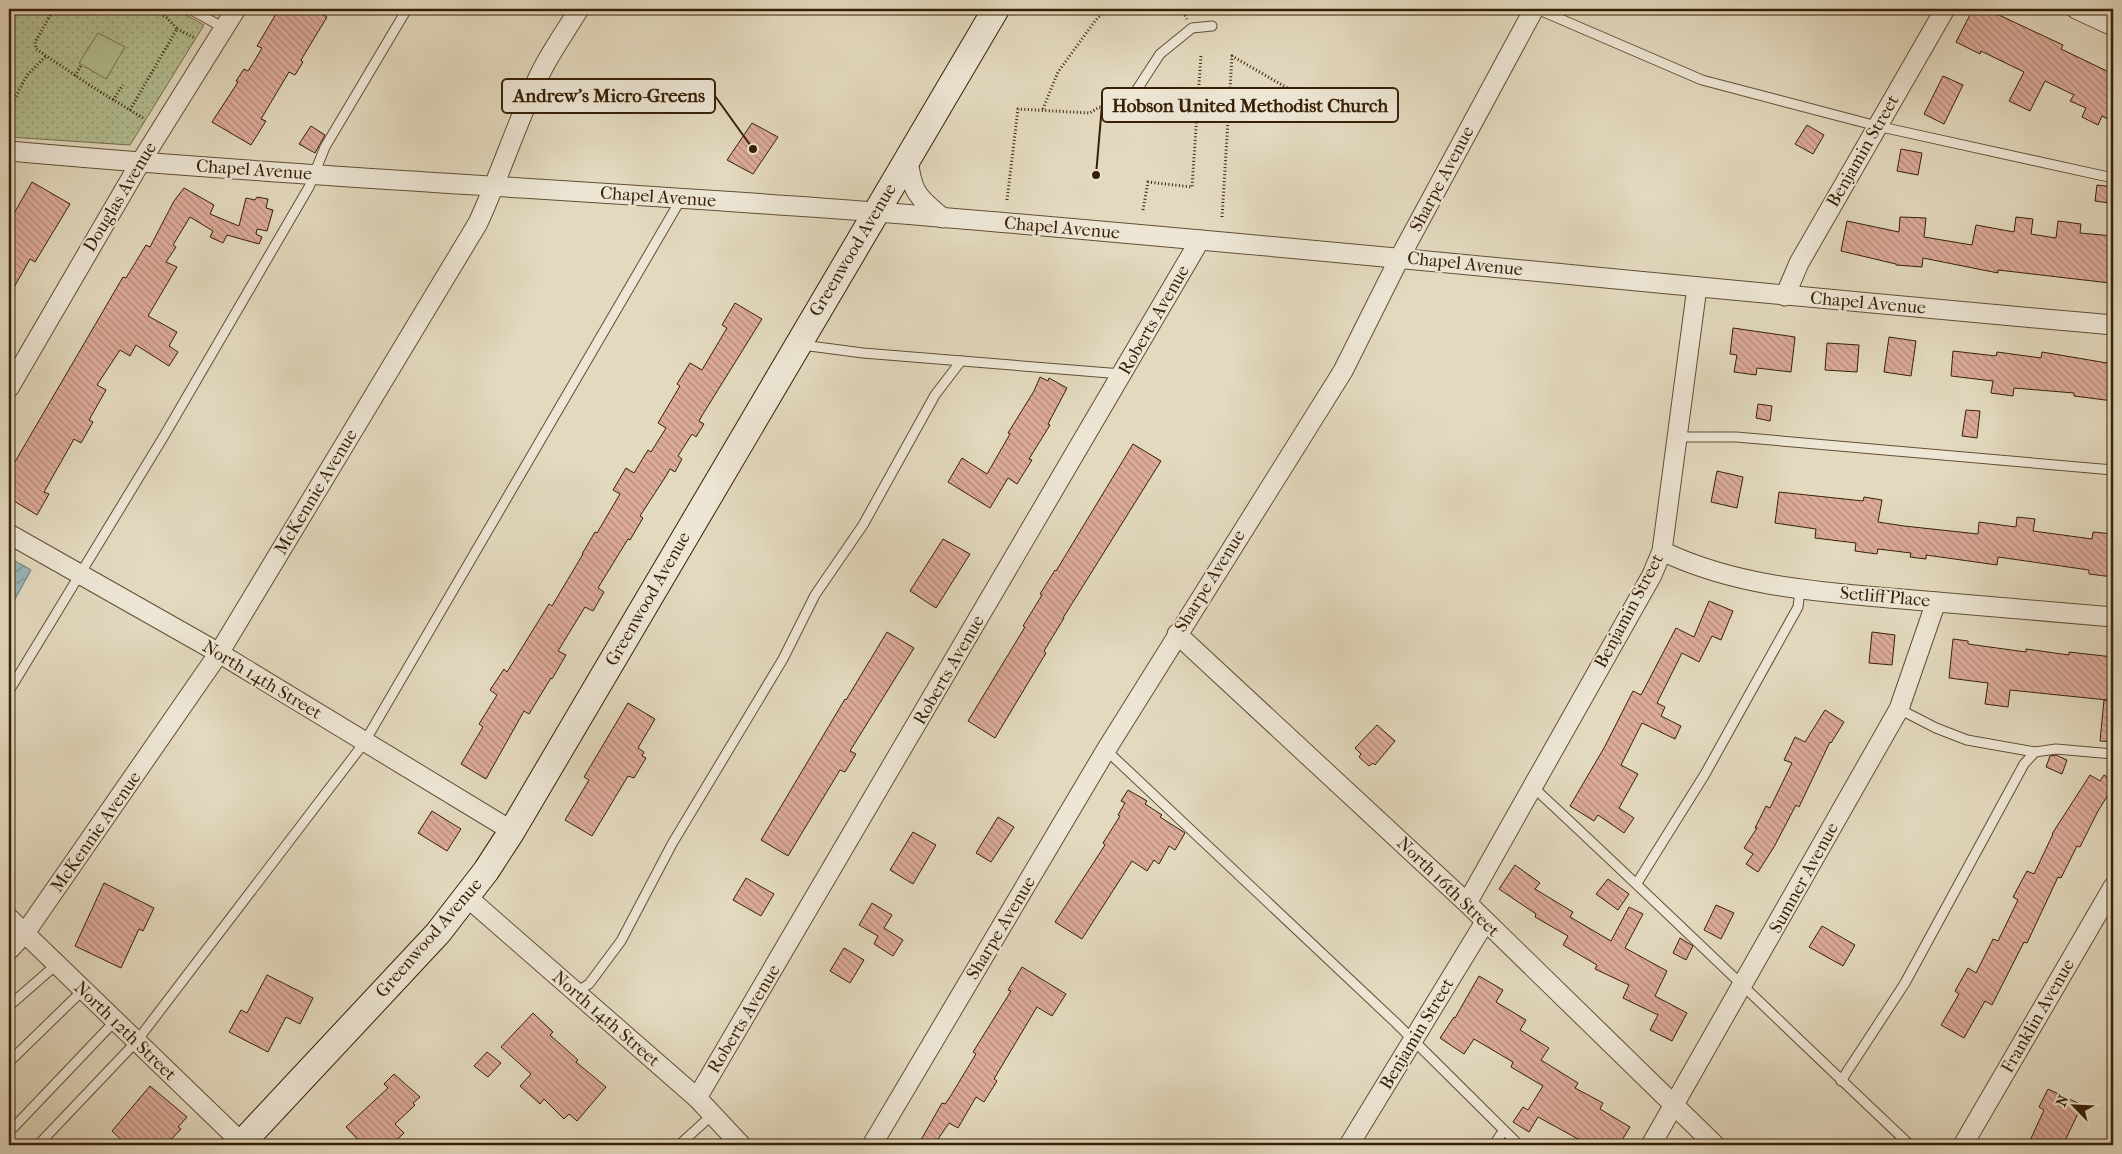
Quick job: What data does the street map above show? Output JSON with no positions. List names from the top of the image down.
{
  "streets": {
    "street": [
      "Benjamin Street",
      "Chapel Avenue",
      "Sharpe Avenue",
      "Douglas Avenue",
      "Greenwood Avenue",
      "Roberts Avenue",
      "McKennie Avenue",
      "Setliff Place",
      "North 14th Street",
      "Sumner Avenue",
      "North 16th Street",
      "Franklin Avenue",
      "North 12th Street"
    ]
  },
  "crossings": [
    ["Benjamin Street", "Chapel Avenue"],
    ["Benjamin Street", "Setliff Place"],
    ["Benjamin Street", "North 16th Street"],
    ["Chapel Avenue", "Sharpe Avenue"],
    ["Chapel Avenue", "Douglas Avenue"],
    ["Chapel Avenue", "Greenwood Avenue"],
    ["Chapel Avenue", "Roberts Avenue"],
    ["Chapel Avenue", "McKennie Avenue"],
    ["Sharpe Avenue", "North 16th Street"],
    ["Greenwood Avenue", "North 14th Street"],
    ["Greenwood Avenue", "North 12th Street"],
    ["Roberts Avenue", "North 14th Street"],
    ["McKennie Avenue", "North 14th Street"],
    ["McKennie Avenue", "North 12th Street"],
    ["Setliff Place", "Sumner Avenue"],
    ["Sumner Avenue", "North 16th Street"]
  ],
  "places": ["Andrew’s Micro-Greens", "Hobson United Methodist Church"],
  "north": "top left"
}
